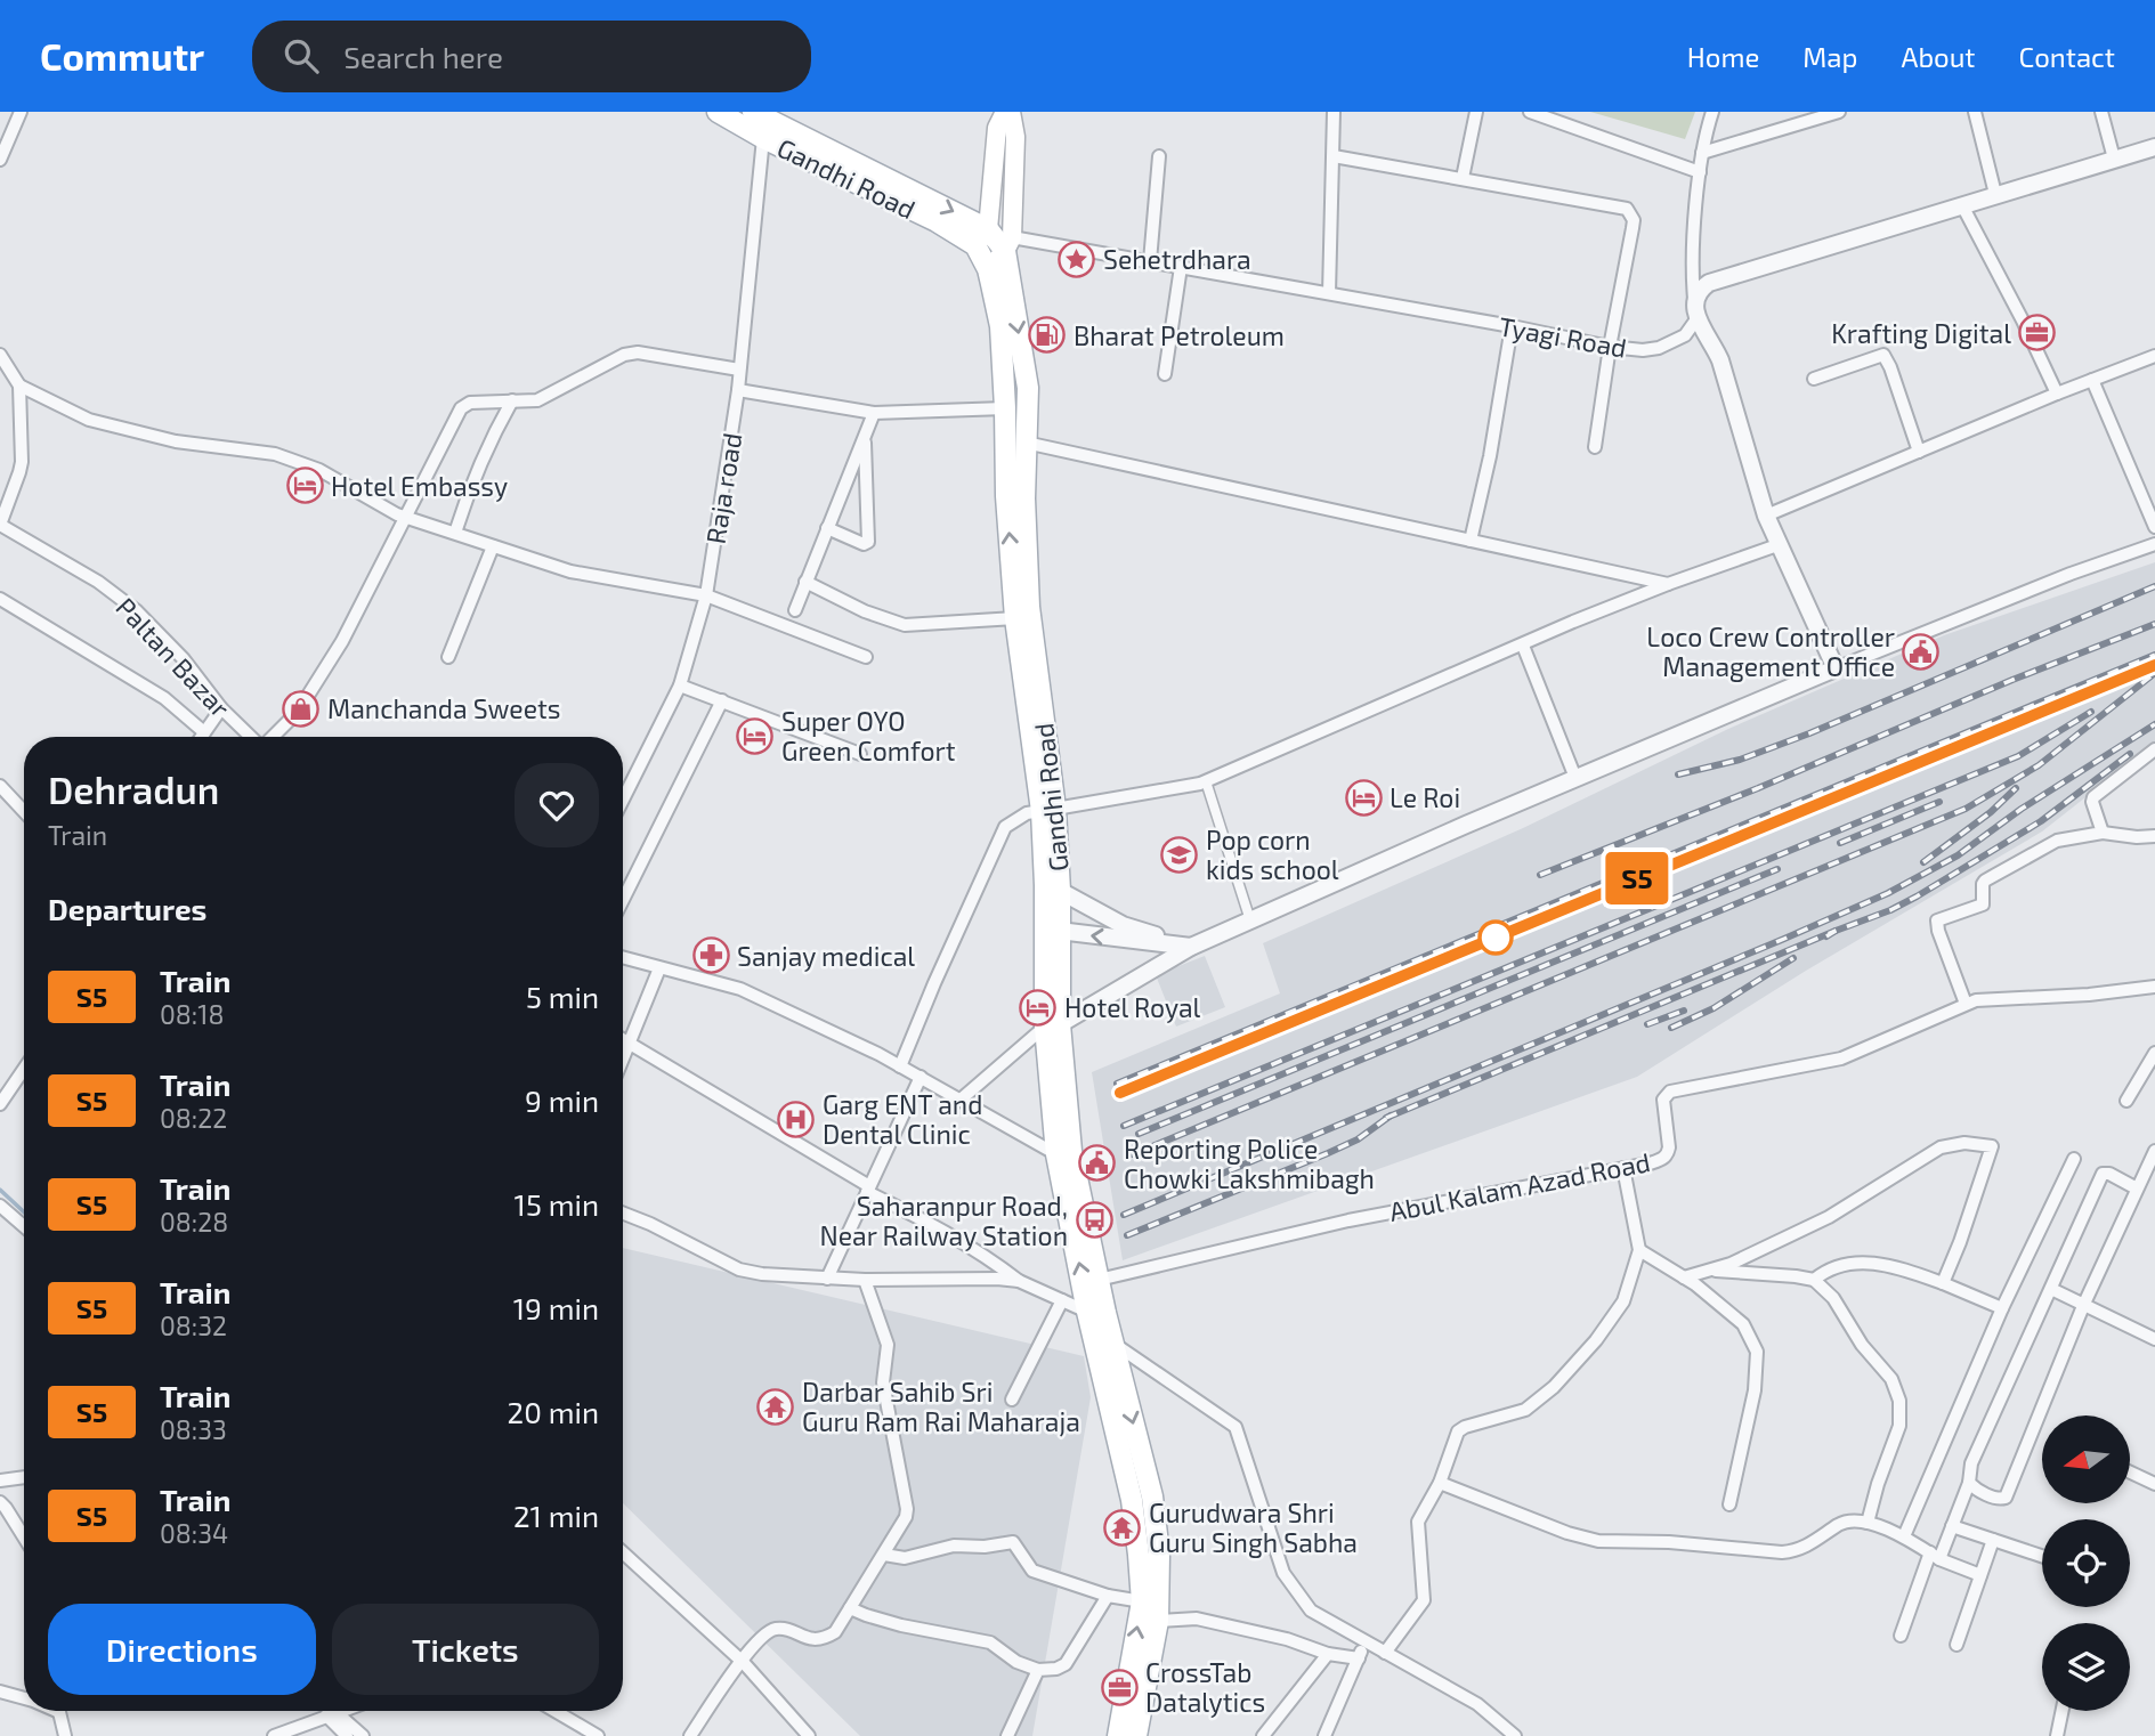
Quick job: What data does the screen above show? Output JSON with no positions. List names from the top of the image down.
{
  "streets": {
    "main road": ["Gandhi Road"],
    "street": [
      "Tyagi Road",
      "Raja road",
      "Paltan Bazar",
      "Abul Kalam Azad Road"
    ]
  },
  "crossings": [
    ["Gandhi Road", "Tyagi Road"],
    ["Gandhi Road", "Raja road"],
    ["Gandhi Road", "Abul Kalam Azad Road"]
  ],
  "places": {
    "place": ["Sehetrdhara"],
    "office": ["Krafting Digital", "CrossTab Datalytics"],
    "fuel station": ["Bharat Petroleum"],
    "hotel": [
      "Hotel Embassy",
      "Super OYO Green Comfort",
      "Le Roi",
      "Hotel Royal"
    ],
    "public building": ["Loco Crew Controller Management Office", "Reporting Police Chowki Lakshmibagh"],
    "shop": ["Manchanda Sweets"],
    "school or university": ["Pop corn kids school"],
    "pharmacy": ["Sanjay medical"],
    "hospital": ["Garg ENT and Dental Clinic"],
    "bus stop": ["Saharanpur Road, Near Railway Station"],
    "temple": ["Darbar Sahib Sri Guru Ram Rai Maharaja", "Gurudwara Shri Guru Singh Sabha"]
  },
  "north": "left",
  "page": {
    "header": "Commutr",
    "search": "Search here",
    "nav": [
      "Home",
      "Map",
      "About",
      "Contact"
    ],
    "on_map": "S5",
    "heading": [
      ["Dehradun", "Train"],
      "Departures"
    ],
    "list": [
      {
        "mark": "S5",
        "name": "Train",
        "note": "08:18",
        "value": "5 min"
      },
      {
        "mark": "S5",
        "name": "Train",
        "note": "08:22",
        "value": "9 min"
      },
      {
        "mark": "S5",
        "name": "Train",
        "note": "08:28",
        "value": "15 min"
      },
      {
        "mark": "S5",
        "name": "Train",
        "note": "08:32",
        "value": "19 min"
      },
      {
        "mark": "S5",
        "name": "Train",
        "note": "08:33",
        "value": "20 min"
      },
      {
        "mark": "S5",
        "name": "Train",
        "note": "08:34",
        "value": "21 min"
      }
    ],
    "buttons": ["Directions", "Tickets"]
  }
}
